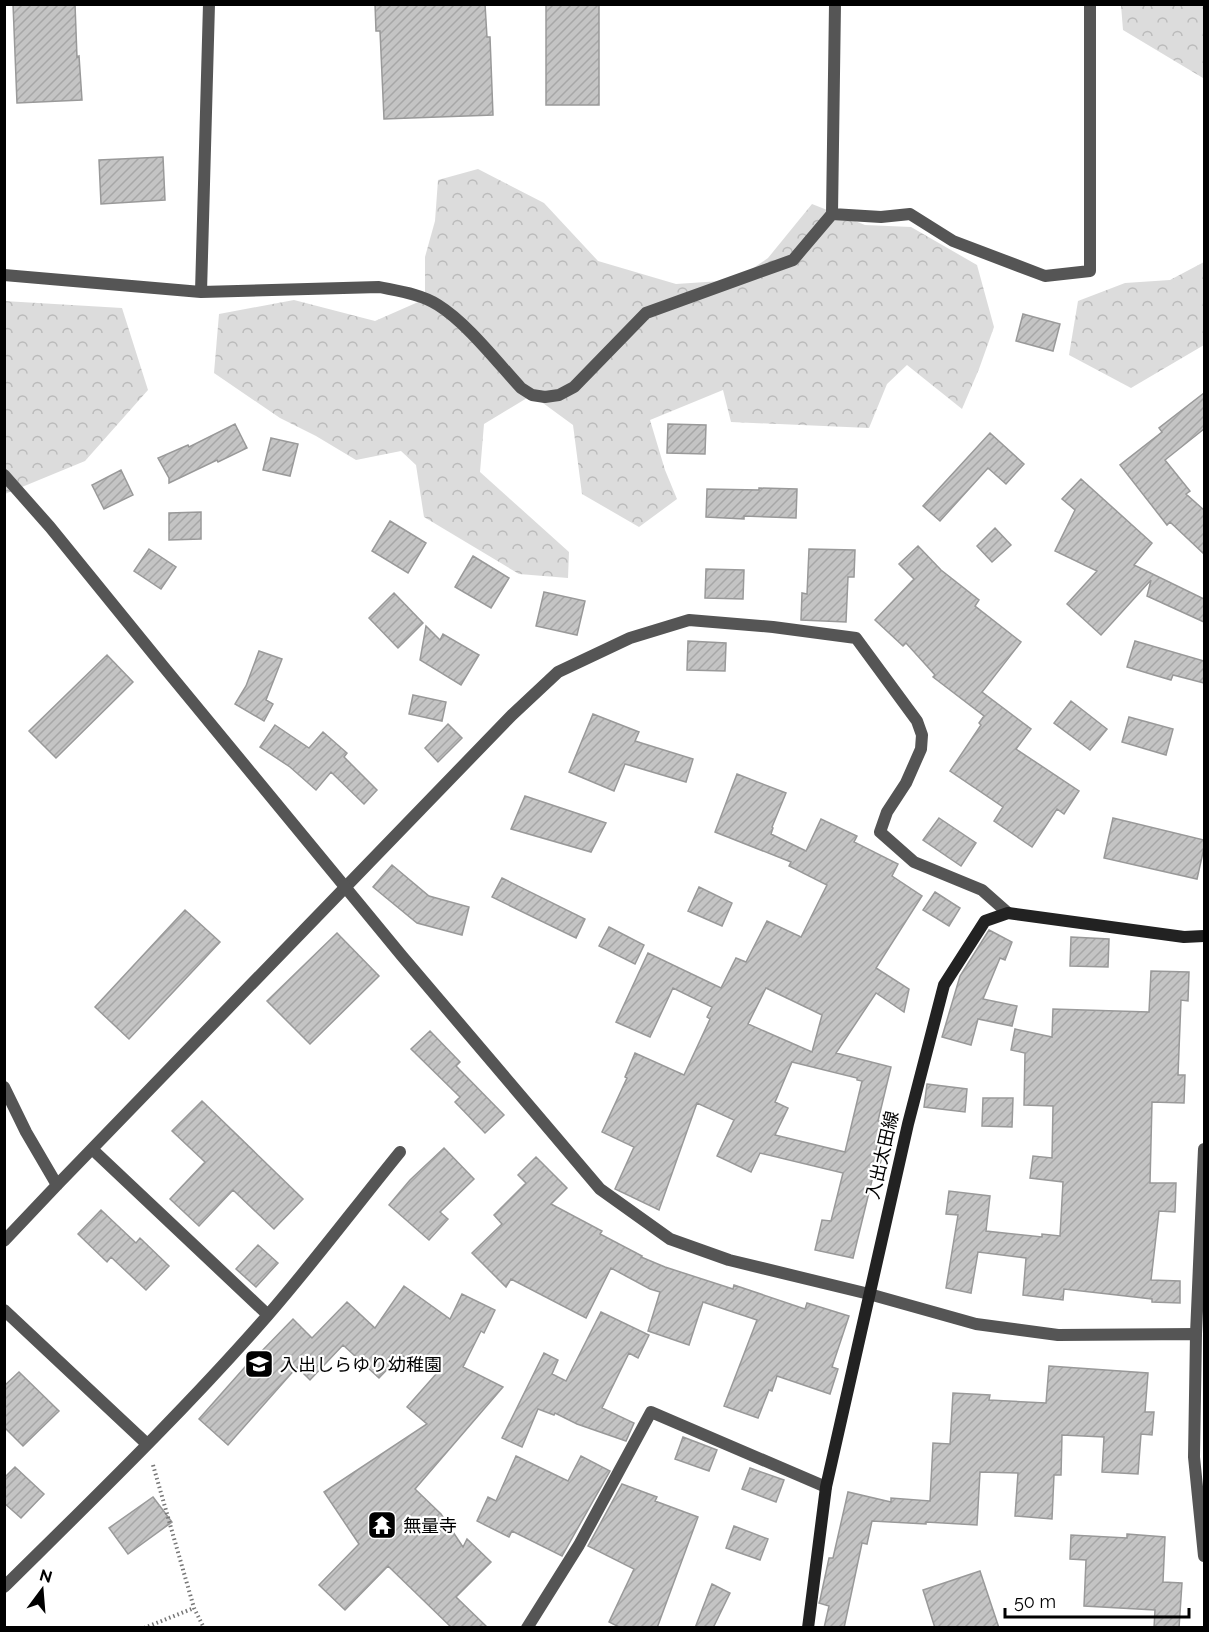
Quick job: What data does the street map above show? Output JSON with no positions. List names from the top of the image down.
{
  "streets": {
    "main road": ["入出太田線"]
  },
  "places": {
    "school or university": ["入出しらゆり幼稚園"],
    "temple": ["無量寺"]
  },
  "scale_bar": "50 m",
  "north": "top"
}
